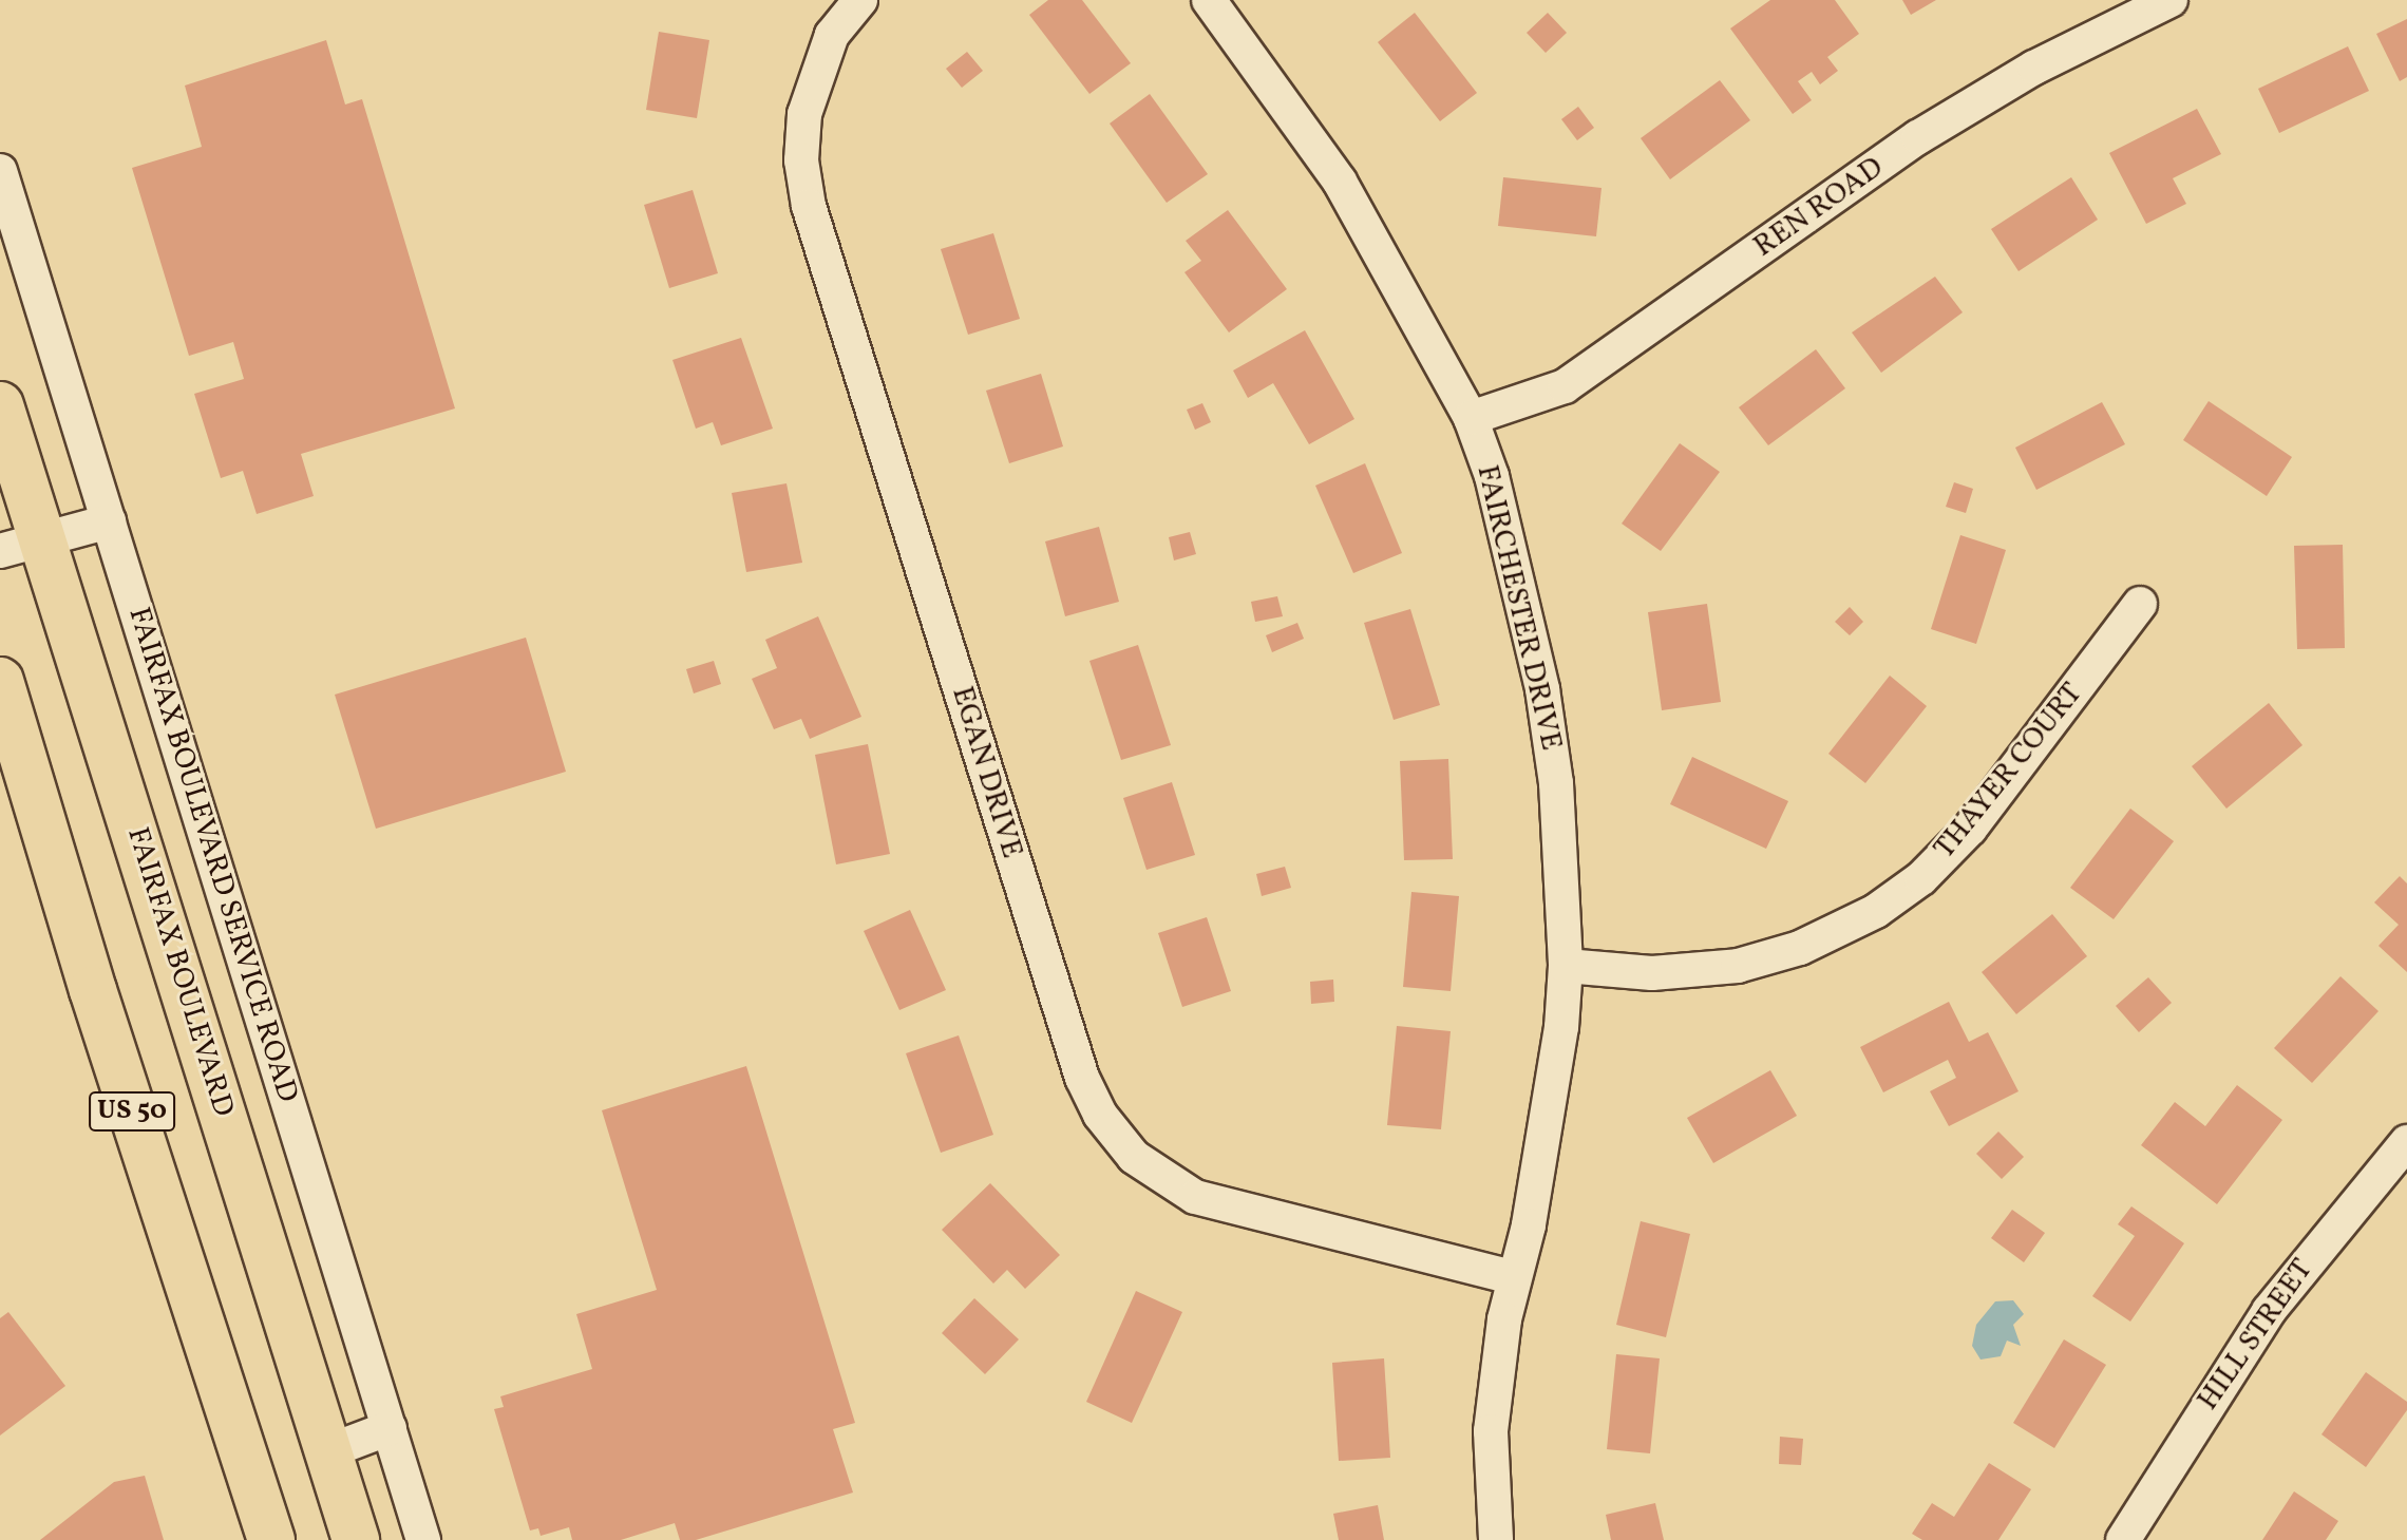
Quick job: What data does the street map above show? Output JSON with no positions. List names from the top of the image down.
{
  "streets": {
    "main road": ["FAIRFAX BOULEVARD", "US 50"],
    "street": [
      "REN ROAD",
      "FAIRCHESTER DRIVE",
      "THAYER COURT",
      "EGAN DRIVE",
      "FAIRFAX BOULEVARD SERVICE ROAD",
      "HILL STREET"
    ]
  },
  "crossings": [
    ["REN ROAD", "FAIRCHESTER DRIVE"],
    ["FAIRCHESTER DRIVE", "THAYER COURT"],
    ["FAIRCHESTER DRIVE", "EGAN DRIVE"]
  ]
}
